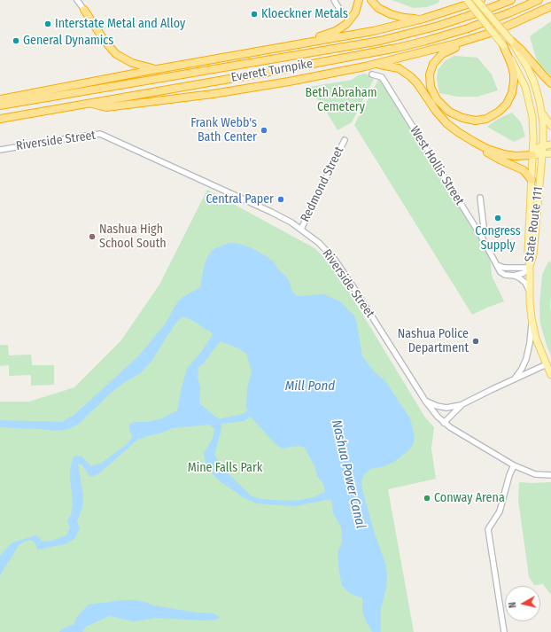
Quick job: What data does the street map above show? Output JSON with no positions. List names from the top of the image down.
{
  "streets": {
    "highway": ["Everett Turnpike"],
    "main road": ["State Route 111"],
    "street": ["Riverside Street", "West Hollis Street", "Redmond Street"]
  },
  "crossings": [
    ["Riverside Street", "Redmond Street"]
  ],
  "water": ["Mill Pond", "Nashua Power Canal"],
  "parks": ["Beth Abraham Cemetery", "Mine Falls Park"],
  "places": [
    "Kloeckner Metals",
    "Interstate Metal and Alloy",
    "General Dynamics",
    "Frank Webb's Bath Center",
    "Central Paper",
    "Congress Supply",
    "Nashua High School South",
    "Nashua Police Department",
    "Conway Arena"
  ],
  "north": "left"
}
